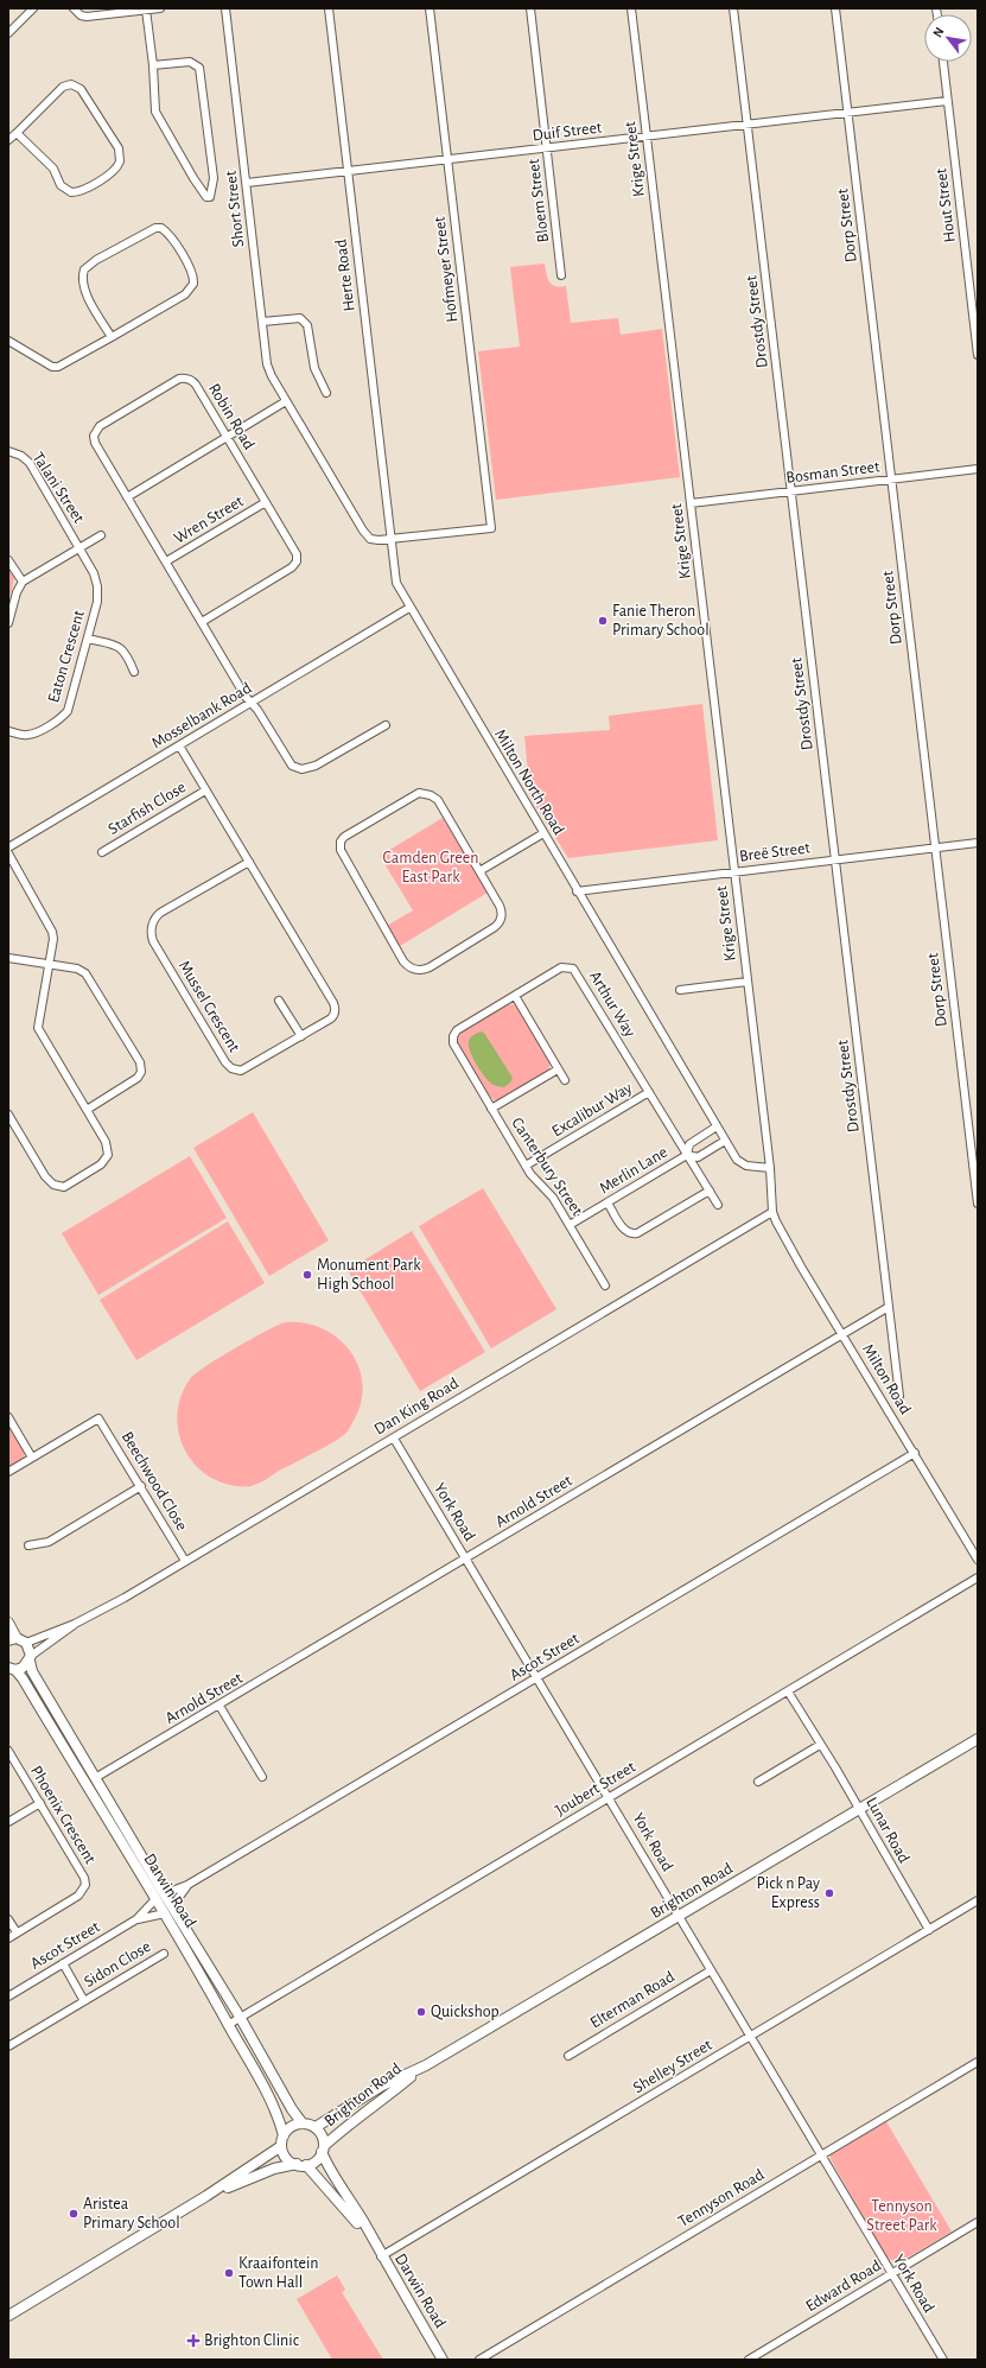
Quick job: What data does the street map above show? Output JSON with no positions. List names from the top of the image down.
{
  "streets": {
    "street": [
      "Duif Street",
      "Krige Street",
      "Bloem Street",
      "Hout Street",
      "Short Street",
      "Dorp Street",
      "Hofmeyer Street",
      "Herte Road",
      "Drostdy Street",
      "Robin Road",
      "Bosman Street",
      "Talani Street",
      "Wren Street",
      "Eaton Crescent",
      "Mosselbank Road",
      "Milton North Road",
      "Starfish Close",
      "Breë Street",
      "Arthur Way",
      "Mussel Crescent",
      "Excalibur Way",
      "Canterbury Street",
      "Merlin Lane",
      "Milton Road",
      "Dan King Road",
      "Beechwood Close",
      "Arnold Street",
      "York Road",
      "Ascot Street",
      "Joubert Street",
      "Phoenix Crescent",
      "Lunar Road",
      "Darwin Road",
      "Brighton Road",
      "Sidon Close",
      "Elterman Road",
      "Shelley Street",
      "Tennyson Road",
      "Edward Road"
    ]
  },
  "crossings": [
    ["Duif Street", "Krige Street"],
    ["Duif Street", "Bloem Street"],
    ["Duif Street", "Hout Street"],
    ["Duif Street", "Short Street"],
    ["Duif Street", "Dorp Street"],
    ["Duif Street", "Hofmeyer Street"],
    ["Duif Street", "Herte Road"],
    ["Duif Street", "Drostdy Street"],
    ["Krige Street", "Bosman Street"],
    ["Krige Street", "Milton North Road"],
    ["Krige Street", "Breë Street"],
    ["Krige Street", "Milton Road"],
    ["Krige Street", "Dan King Road"],
    ["Dorp Street", "Bosman Street"],
    ["Dorp Street", "Breë Street"],
    ["Hofmeyer Street", "Herte Road"],
    ["Hofmeyer Street", "Milton North Road"],
    ["Herte Road", "Milton North Road"],
    ["Drostdy Street", "Bosman Street"],
    ["Drostdy Street", "Breë Street"],
    ["Drostdy Street", "Arnold Street"],
    ["Robin Road", "Wren Street"],
    ["Robin Road", "Mosselbank Road"],
    ["Talani Street", "Eaton Crescent"],
    ["Mosselbank Road", "Milton North Road"],
    ["Mosselbank Road", "Mussel Crescent"],
    ["Milton North Road", "Breë Street"],
    ["Milton North Road", "Merlin Lane"],
    ["Starfish Close", "Mussel Crescent"],
    ["Arthur Way", "Excalibur Way"],
    ["Arthur Way", "Canterbury Street"],
    ["Arthur Way", "Merlin Lane"],
    ["Excalibur Way", "Canterbury Street"],
    ["Canterbury Street", "Merlin Lane"],
    ["Milton Road", "Dan King Road"],
    ["Milton Road", "Arnold Street"],
    ["Milton Road", "Ascot Street"],
    ["Dan King Road", "Beechwood Close"],
    ["Dan King Road", "York Road"],
    ["Dan King Road", "Darwin Road"],
    ["Arnold Street", "York Road"],
    ["Arnold Street", "Darwin Road"],
    ["York Road", "Ascot Street"],
    ["York Road", "Joubert Street"],
    ["York Road", "Brighton Road"],
    ["York Road", "Elterman Road"],
    ["York Road", "Shelley Street"],
    ["York Road", "Tennyson Road"],
    ["York Road", "Edward Road"],
    ["Ascot Street", "Darwin Road"],
    ["Joubert Street", "Lunar Road"],
    ["Joubert Street", "Darwin Road"],
    ["Lunar Road", "Brighton Road"],
    ["Lunar Road", "Shelley Street"],
    ["Darwin Road", "Brighton Road"],
    ["Darwin Road", "Shelley Street"]
  ],
  "parks": ["Camden Green East Park", "Tennyson Street Park"],
  "places": {
    "other": [
      "Fanie Theron Primary School",
      "Monument Park High School",
      "Pick n Pay Express",
      "Quickshop",
      "Aristea Primary School",
      "Kraaifontein Town Hall"
    ],
    "health": ["Brighton Clinic"]
  },
  "north": "top left"
}
